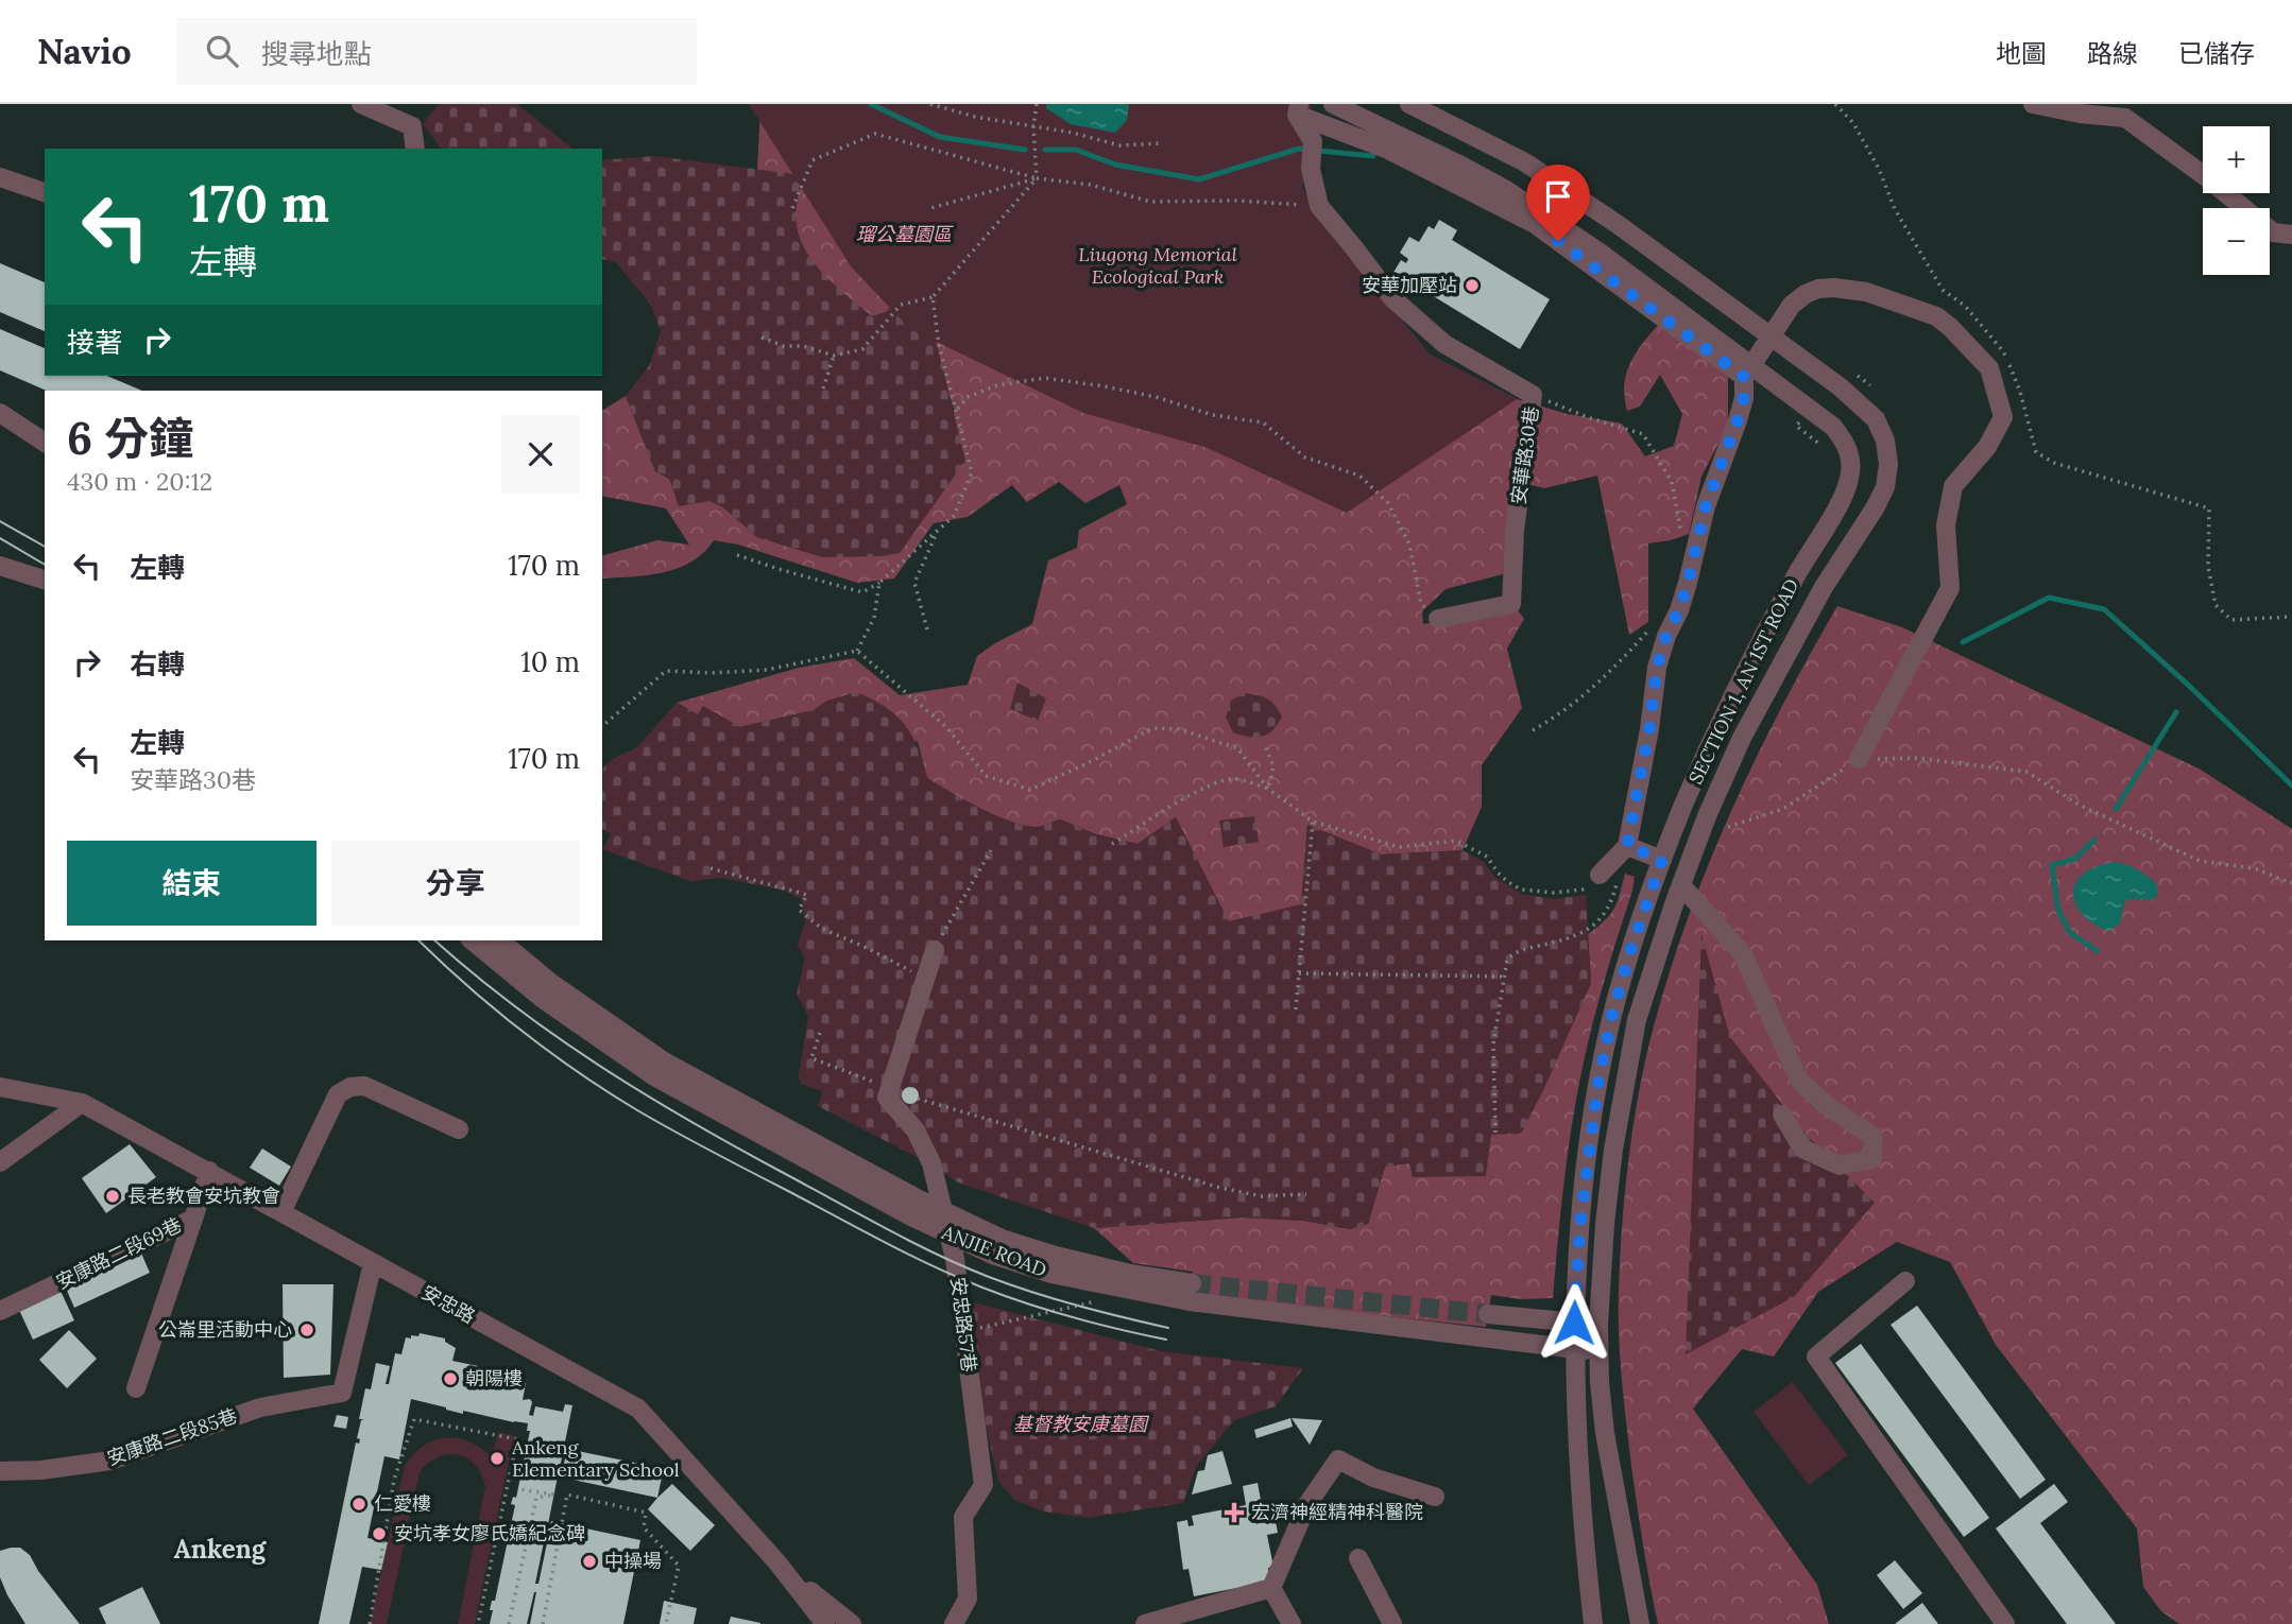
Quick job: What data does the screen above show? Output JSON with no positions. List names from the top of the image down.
{
  "streets": {
    "street": [
      "安華路30巷",
      "SECTION 1, AN 1ST ROAD",
      "ANJIE ROAD",
      "安康路二段69巷",
      "安忠路",
      "安忠路57巷",
      "安康路二段85巷"
    ]
  },
  "crossings": [
    ["SECTION 1, AN 1ST ROAD", "ANJIE ROAD"],
    ["安康路二段69巷", "安忠路"],
    ["安忠路", "安康路二段85巷"]
  ],
  "districts": ["Ankeng"],
  "parks": ["瑠公墓園區", "Liugong Memorial Ecological Park", "基督教安康墓園"],
  "places": {
    "other": [
      "安華加壓站",
      "長老教會安坑教會",
      "公崙里活動中心",
      "朝陽樓",
      "Ankeng Elementary School",
      "仁愛樓",
      "安坑孝女廖氏嬌紀念碑",
      "中操場"
    ],
    "health": ["宏濟神經精神科醫院"]
  },
  "page": {
    "header": "Navio",
    "search": "搜尋地點",
    "nav": ["地圖", "路線", "已儲存"],
    "map_buttons": ["+", "−"],
    "turn": ["170 m", "左轉"],
    "then": "接著",
    "heading": ["6 分鐘", "430 m · 20:12"],
    "list": [
      {
        "name": "左轉",
        "value": "170 m"
      },
      {
        "name": "右轉",
        "value": "10 m"
      },
      {
        "name": "左轉",
        "note": "安華路30巷",
        "value": "170 m"
      }
    ],
    "buttons": ["結束", "分享"]
  }
}
